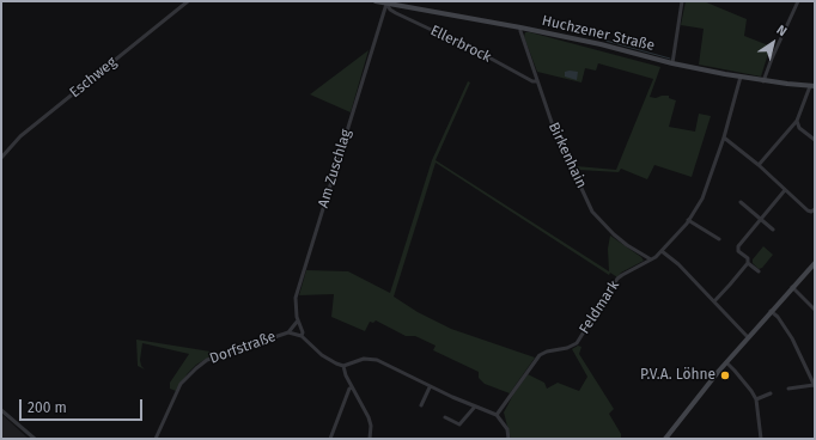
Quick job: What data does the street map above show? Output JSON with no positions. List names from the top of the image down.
{
  "streets": {
    "main road": ["Huchzener Straße"],
    "street": [
      "Ellerbrock",
      "Eschweg",
      "Birkenhain",
      "Am Zuschlag",
      "Feldmark",
      "Dorfstraße"
    ]
  },
  "crossings": [
    ["Huchzener Straße", "Ellerbrock"],
    ["Huchzener Straße", "Birkenhain"],
    ["Huchzener Straße", "Am Zuschlag"],
    ["Huchzener Straße", "Feldmark"],
    ["Ellerbrock", "Birkenhain"],
    ["Ellerbrock", "Am Zuschlag"],
    ["Birkenhain", "Feldmark"],
    ["Am Zuschlag", "Dorfstraße"]
  ],
  "places": ["P.V.A. Löhne"],
  "scale_bar": "200 m",
  "north": "top right"
}
